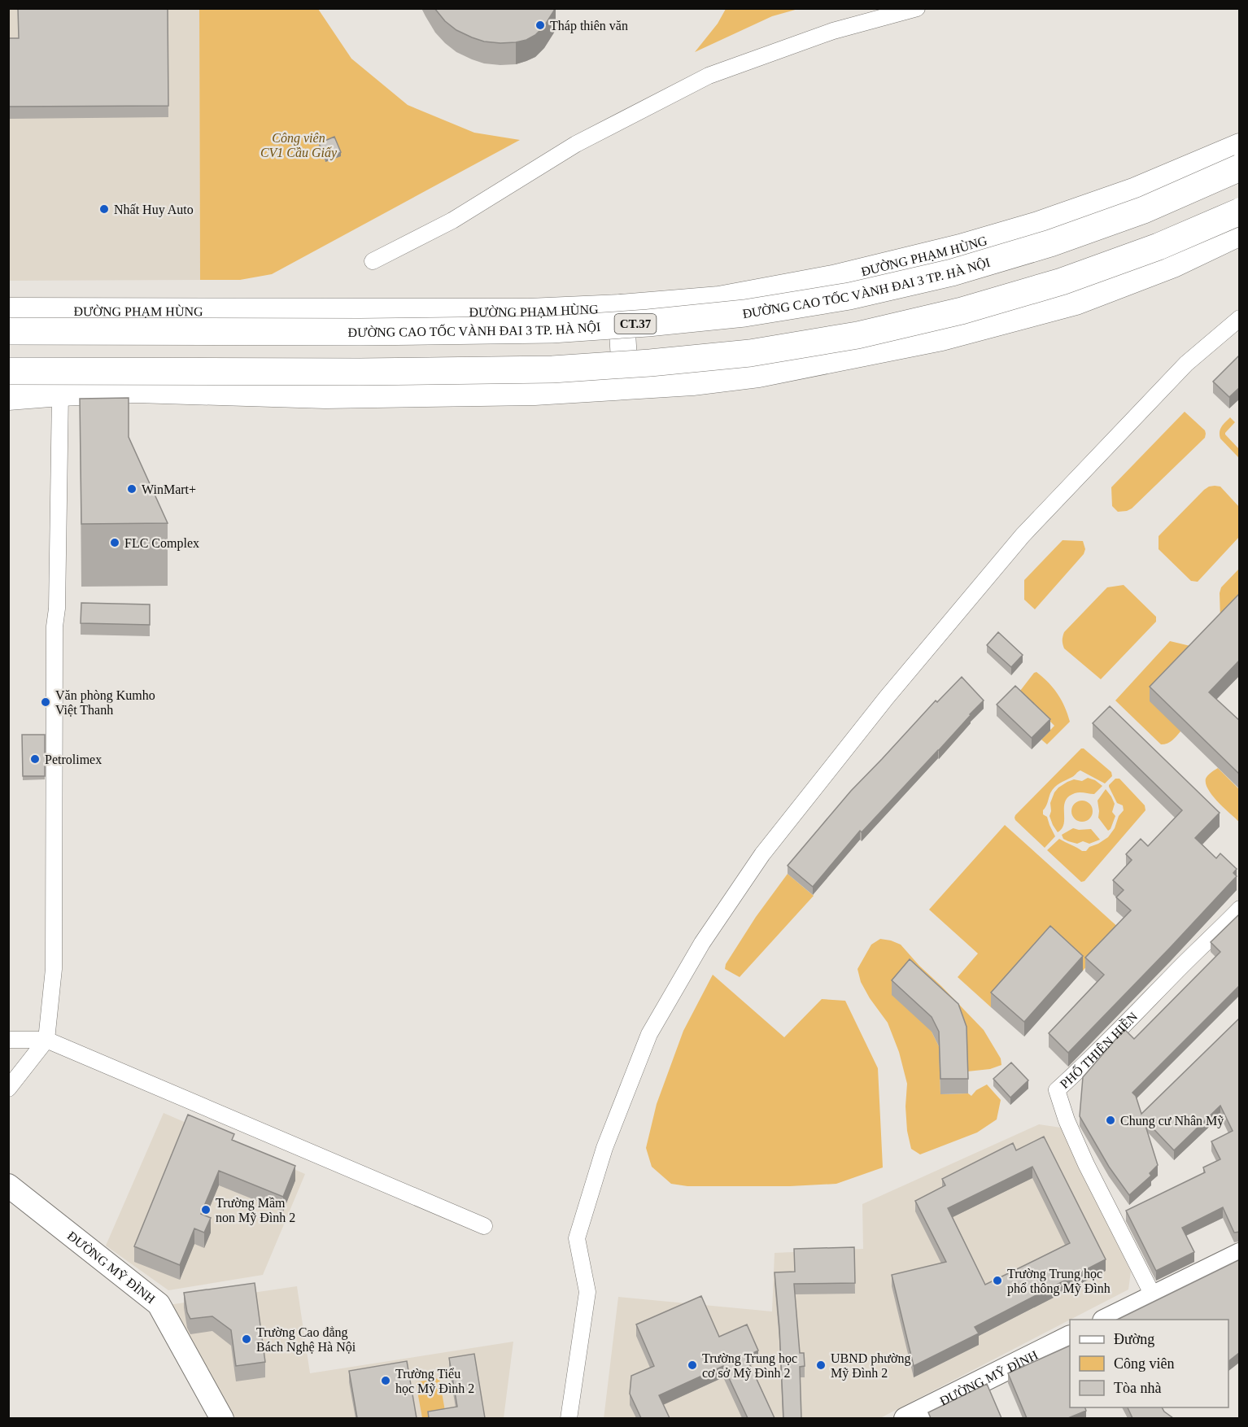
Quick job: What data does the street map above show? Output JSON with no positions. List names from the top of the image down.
{
  "streets": {
    "highway": ["ĐƯỜNG CAO TỐC VÀNH ĐAI 3 TP. HÀ NỘI", "CT.37"],
    "main road": ["ĐƯỜNG PHẠM HÙNG"],
    "street": ["PHỐ THIÊN HIỀN", "ĐƯỜNG MỸ ĐÌNH"]
  },
  "parks": ["Công viên CV1 Cầu Giấy"],
  "places": [
    "Tháp thiên văn",
    "Nhất Huy Auto",
    "WinMart+",
    "FLC Complex",
    "Văn phòng Kumho Việt Thanh",
    "Petrolimex",
    "Chung cư Nhân Mỹ",
    "Trường Mầm non Mỹ Đình 2",
    "Trường Trung học phổ thông Mỹ Đình",
    "Trường Cao đẳng Bách Nghệ Hà Nội",
    "Trường Trung học cơ sở Mỹ Đình 2",
    "UBND phường Mỹ Đình 2",
    "Trường Tiểu học Mỹ Đình 2"
  ],
  "legend": ["Đường", "Công viên", "Tòa nhà"]
}
